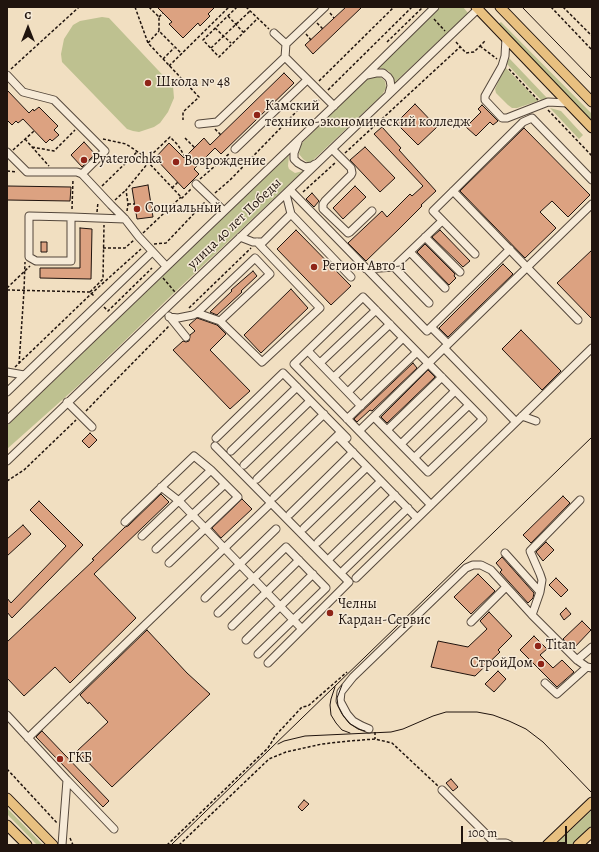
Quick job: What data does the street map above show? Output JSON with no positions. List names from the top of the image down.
{
  "streets": {
    "street": ["улица 40 лет Победы"]
  },
  "places": [
    "Школа № 48",
    "Камский технико-экономический колледж",
    "Pyaterochka",
    "Возрождение",
    "Социальный",
    "Регион Авто-1",
    "Челны Кардан-Сервис",
    "Titan",
    "СтройДом",
    "ГКБ"
  ],
  "scale_bar": "100 m",
  "north": "top"
}
